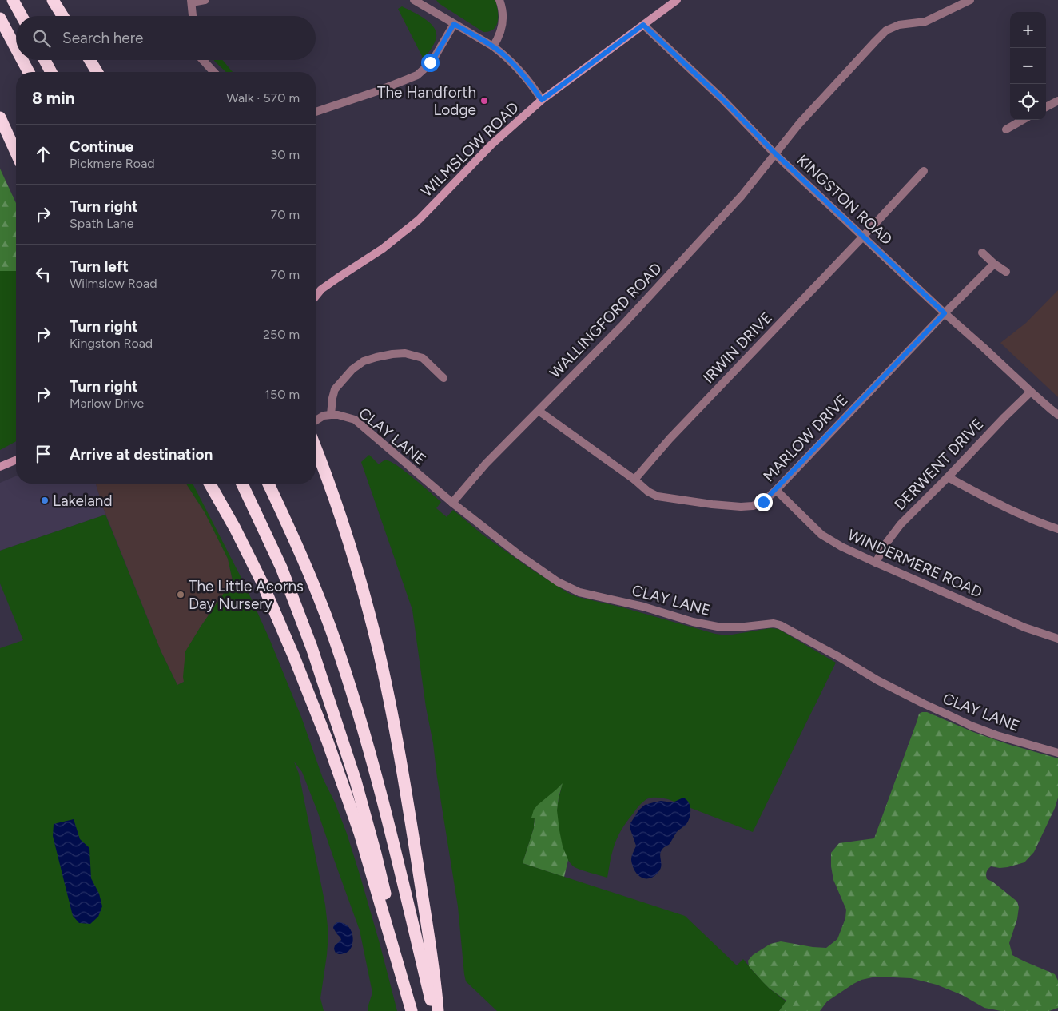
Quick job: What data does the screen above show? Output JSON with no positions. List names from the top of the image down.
{
  "streets": {
    "main road": ["WILMSLOW ROAD"],
    "street": [
      "KINGSTON ROAD",
      "WALLINGFORD ROAD",
      "IRWIN DRIVE",
      "CLAY LANE",
      "MARLOW DRIVE",
      "DERWENT DRIVE",
      "WINDERMERE ROAD"
    ]
  },
  "crossings": [
    ["WILMSLOW ROAD", "KINGSTON ROAD"],
    ["KINGSTON ROAD", "WALLINGFORD ROAD"],
    ["KINGSTON ROAD", "IRWIN DRIVE"],
    ["KINGSTON ROAD", "MARLOW DRIVE"],
    ["KINGSTON ROAD", "DERWENT DRIVE"],
    ["WALLINGFORD ROAD", "CLAY LANE"],
    ["WALLINGFORD ROAD", "MARLOW DRIVE"],
    ["IRWIN DRIVE", "MARLOW DRIVE"],
    ["MARLOW DRIVE", "WINDERMERE ROAD"],
    ["DERWENT DRIVE", "WINDERMERE ROAD"]
  ],
  "places": ["The Handforth Lodge", "Lakeland", "The Little Acorns Day Nursery"],
  "page": {
    "map_buttons": ["+", "−"],
    "search": "Search here",
    "heading": ["8 min", "Walk · 570 m"],
    "list": [
      ["Continue", "Pickmere Road", "30 m"],
      ["Turn right", "Spath Lane", "70 m"],
      ["Turn left", "Wilmslow Road", "70 m"],
      ["Turn right", "Kingston Road", "250 m"],
      ["Turn right", "Marlow Drive", "150 m"],
      "Arrive at destination"
    ]
  }
}
